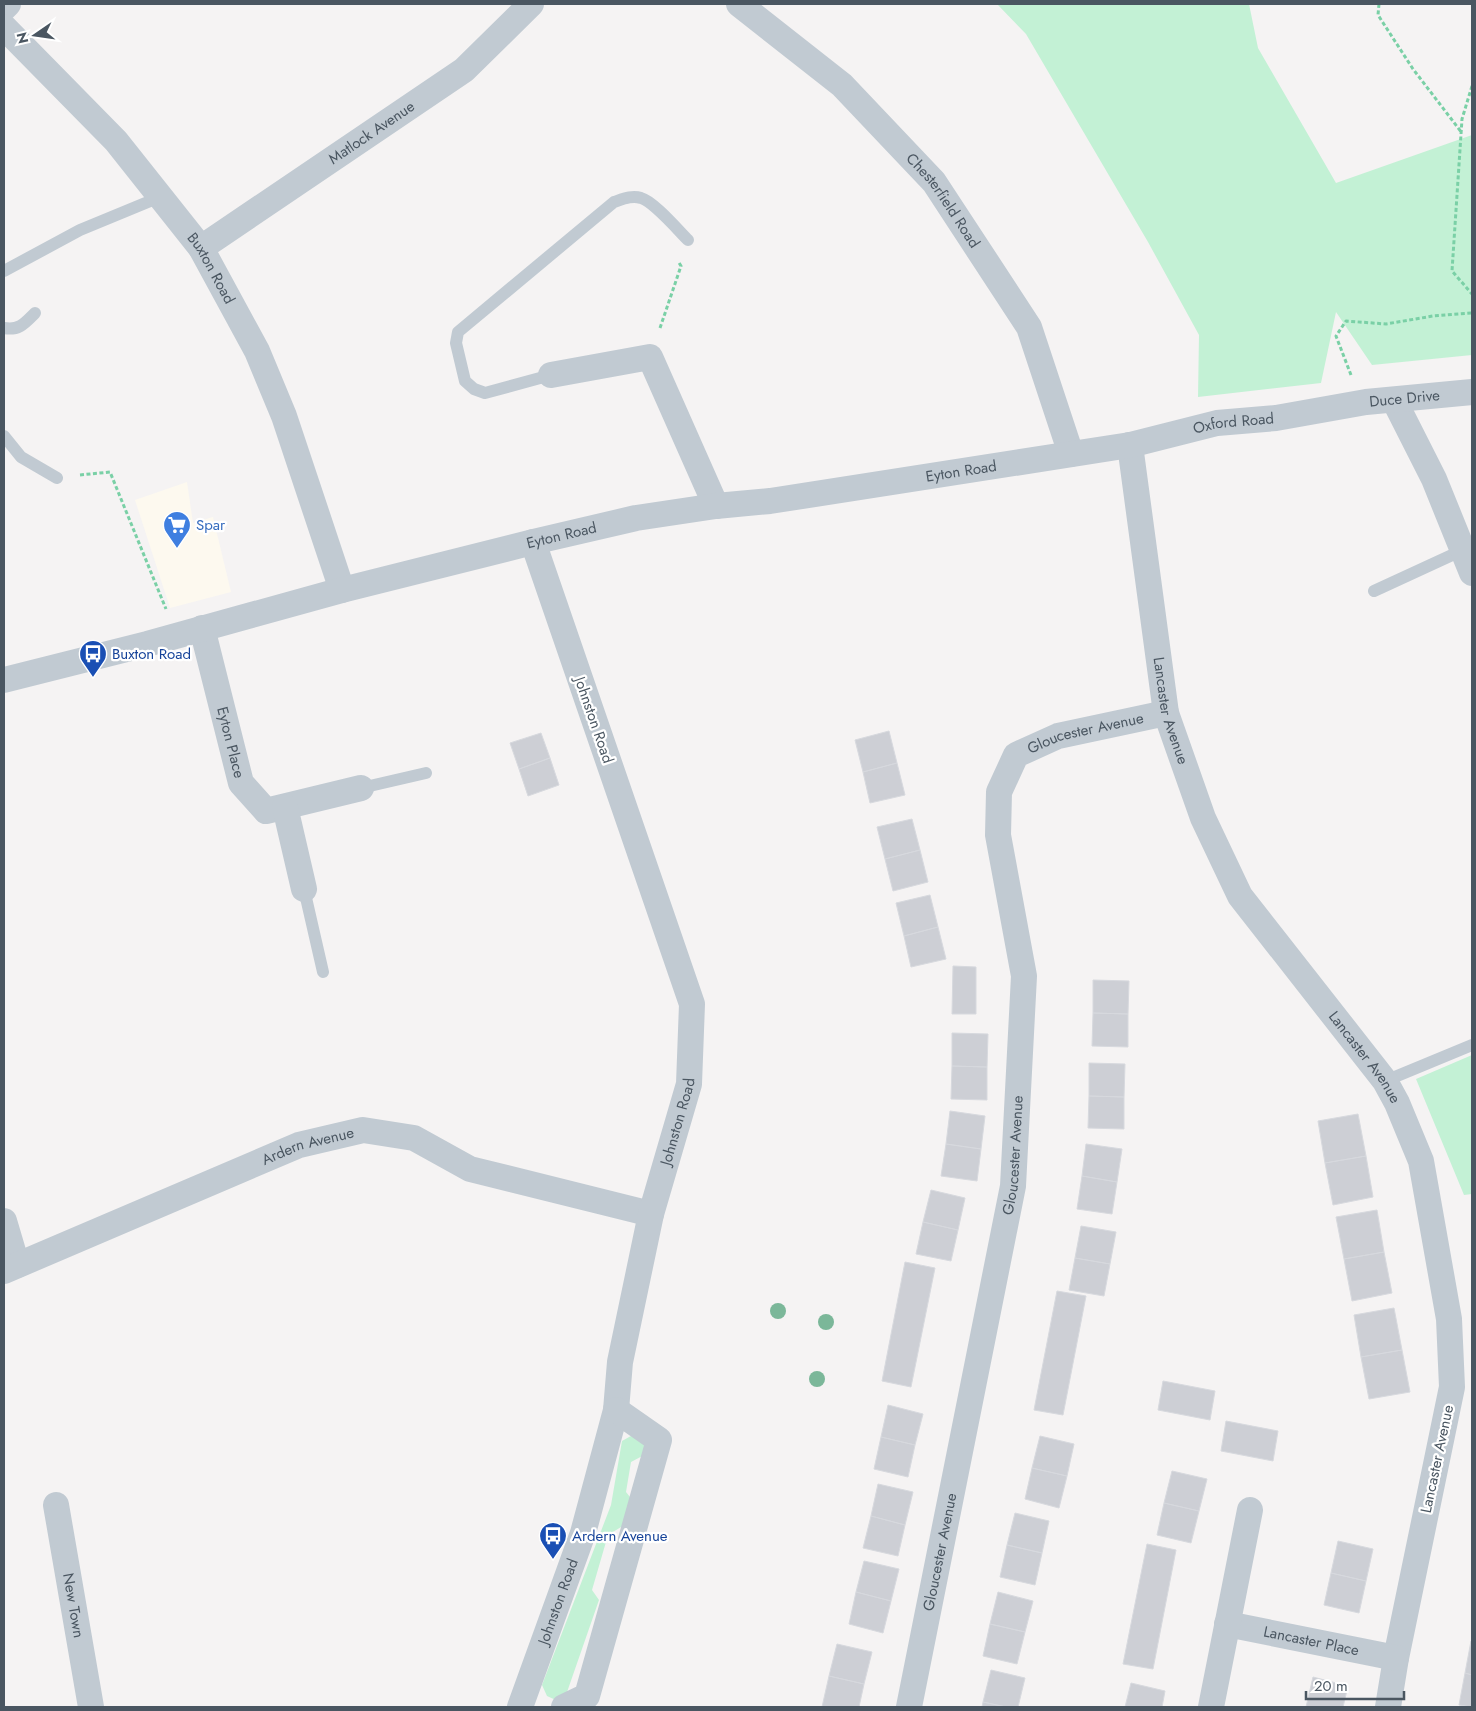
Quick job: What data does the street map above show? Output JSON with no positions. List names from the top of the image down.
{
  "streets": {
    "street": [
      "Matlock Avenue",
      "Chesterfield Road",
      "Buxton Road",
      "Duce Drive",
      "Oxford Road",
      "Eyton Road",
      "Lancaster Avenue",
      "Johnston Road",
      "Gloucester Avenue",
      "Eyton Place",
      "Ardern Avenue",
      "New Town",
      "Lancaster Place"
    ]
  },
  "crossings": [
    ["Matlock Avenue", "Buxton Road"],
    ["Chesterfield Road", "Eyton Road"],
    ["Buxton Road", "Eyton Road"],
    ["Duce Drive", "Oxford Road"],
    ["Oxford Road", "Eyton Road"],
    ["Oxford Road", "Lancaster Avenue"],
    ["Eyton Road", "Lancaster Avenue"],
    ["Eyton Road", "Johnston Road"],
    ["Eyton Road", "Eyton Place"],
    ["Lancaster Avenue", "Gloucester Avenue"],
    ["Lancaster Avenue", "Lancaster Place"],
    ["Johnston Road", "Ardern Avenue"]
  ],
  "places": {
    "supermarket": ["Spar"],
    "bus stop": ["Buxton Road", "Ardern Avenue"]
  },
  "scale_bar": "20 m",
  "north": "left"
}
